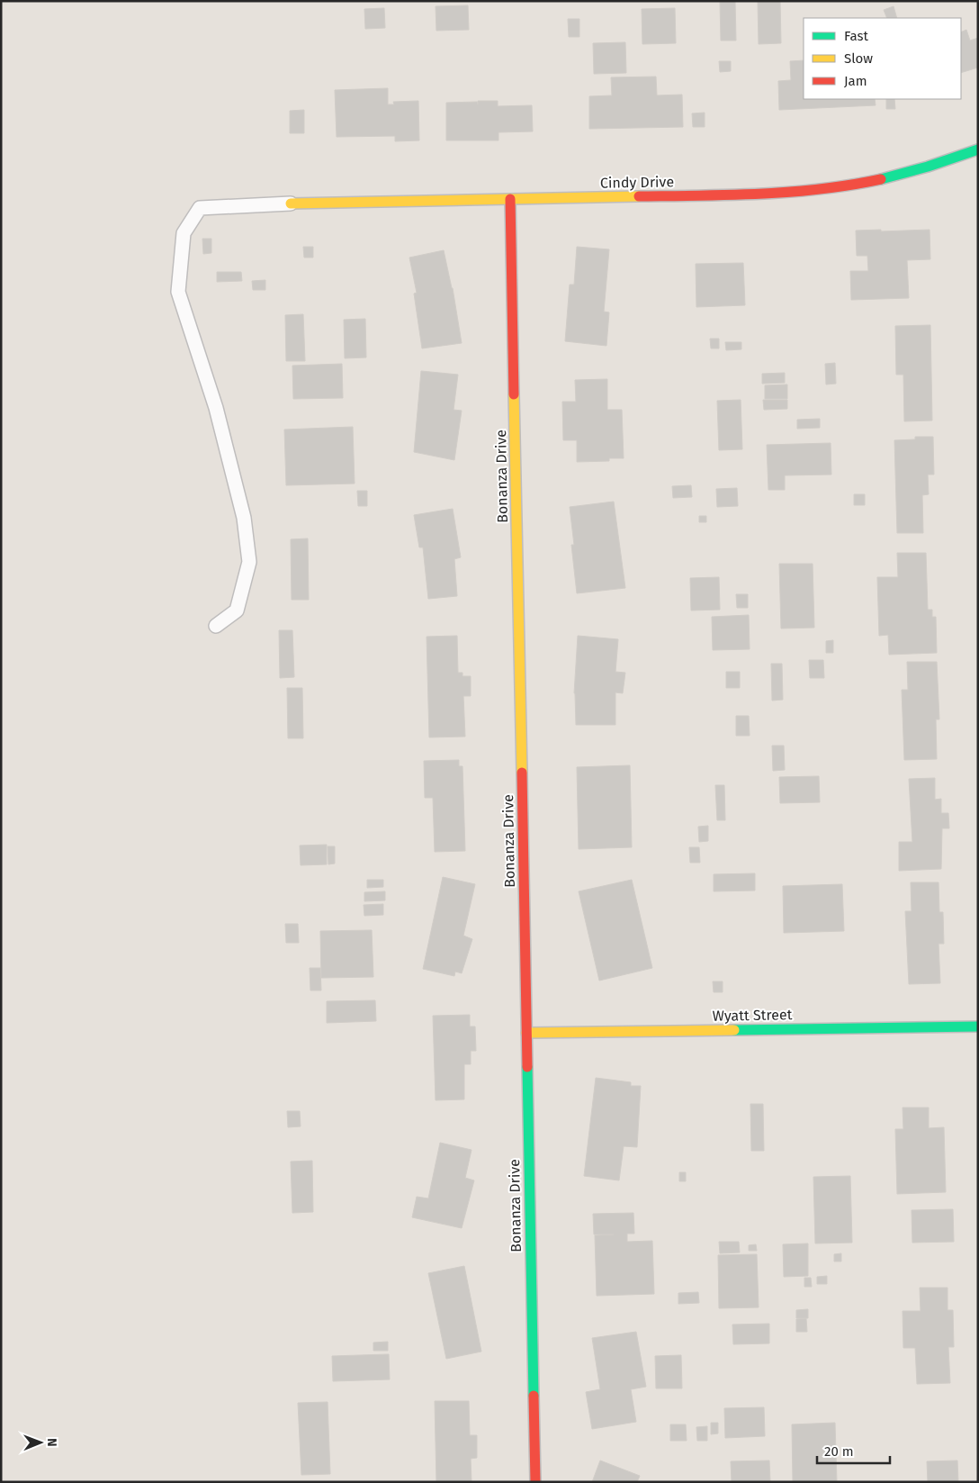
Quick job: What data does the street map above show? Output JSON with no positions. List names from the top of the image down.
{
  "streets": {
    "street": ["Cindy Drive", "Bonanza Drive", "Wyatt Street"]
  },
  "crossings": [
    ["Cindy Drive", "Bonanza Drive"],
    ["Bonanza Drive", "Wyatt Street"]
  ],
  "legend": ["Fast", "Slow", "Jam"],
  "scale_bar": "20 m",
  "north": "right"
}
